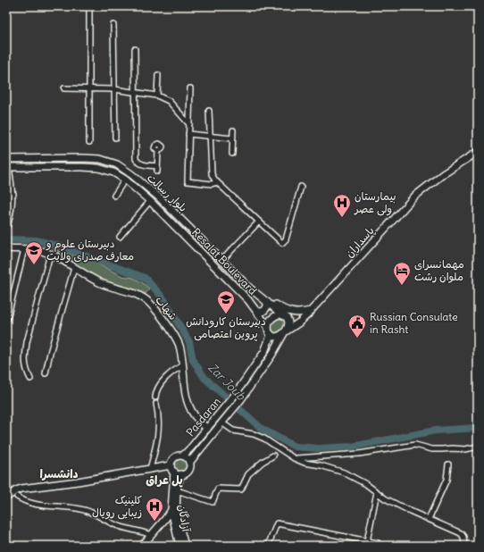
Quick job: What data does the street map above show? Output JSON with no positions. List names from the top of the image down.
{
  "streets": {
    "main road": [
      "بلوار رسالت",
      "پاسداران",
      "Resalat Boulevard",
      "شهاب",
      "Pasdaran",
      "آزادگان"
    ]
  },
  "crossings": [
    ["بلوار رسالت", "پاسداران"],
    ["بلوار رسالت", "Resalat Boulevard"],
    ["بلوار رسالت", "Pasdaran"],
    ["پاسداران", "Resalat Boulevard"],
    ["پاسداران", "Pasdaran"],
    ["Resalat Boulevard", "Pasdaran"],
    ["شهاب", "Pasdaran"],
    ["Pasdaran", "آزادگان"]
  ],
  "districts": ["دانشسرا", "پل عراق"],
  "water": ["Zar Joub"],
  "places": {
    "hospital": ["بیمارستان ولی عصر", "کلینیک زیبایی رویال"],
    "school or university": ["دبیرستان علوم و معارف صدرای ولایت", "دبیرستان کارودانش پروین اعتصامی"],
    "hotel": ["مهمانسرای ملوان رشت"],
    "public building": ["Russian Consulate in Rasht"]
  }
}
